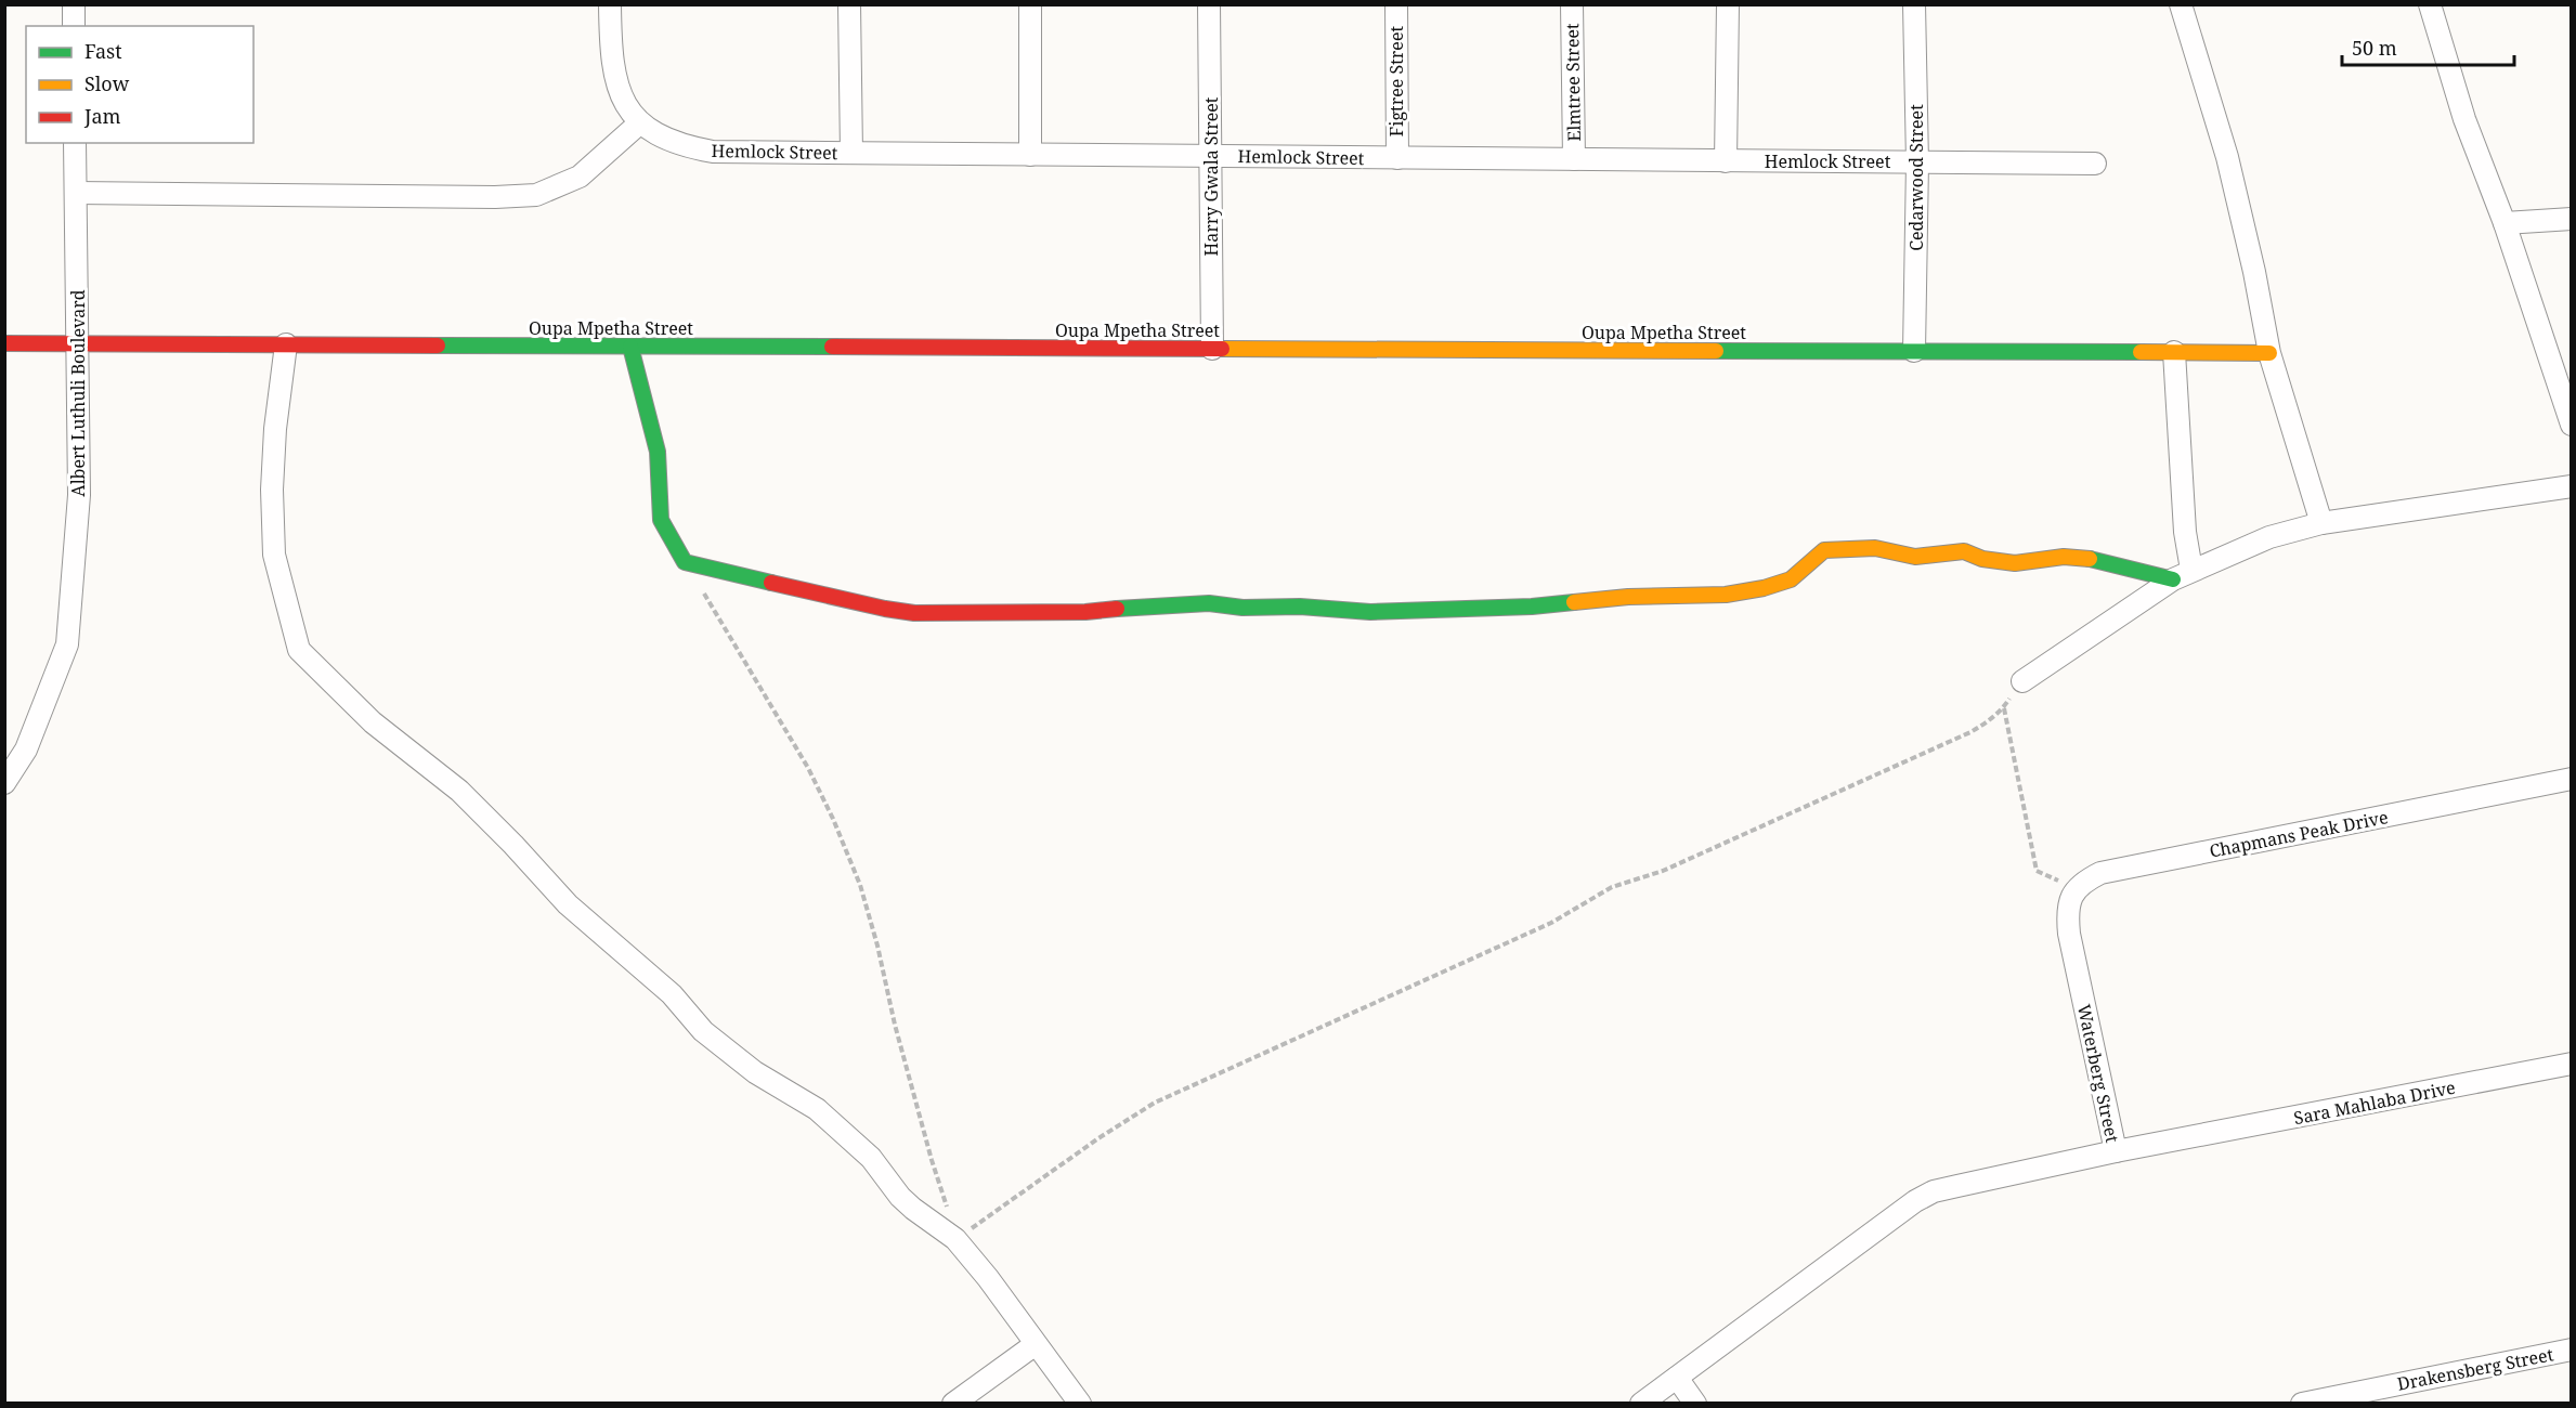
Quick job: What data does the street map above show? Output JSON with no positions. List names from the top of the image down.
{
  "streets": {
    "street": [
      "Figtree Street",
      "Elmtree Street",
      "Hemlock Street",
      "Harry Gwala Street",
      "Cedarwood Street",
      "Oupa Mpetha Street",
      "Albert Luthuli Boulevard",
      "Chapmans Peak Drive",
      "Waterberg Street",
      "Sara Mahlaba Drive",
      "Drakensberg Street"
    ]
  },
  "crossings": [
    ["Figtree Street", "Hemlock Street"],
    ["Elmtree Street", "Hemlock Street"],
    ["Hemlock Street", "Harry Gwala Street"],
    ["Hemlock Street", "Cedarwood Street"],
    ["Harry Gwala Street", "Oupa Mpetha Street"],
    ["Cedarwood Street", "Oupa Mpetha Street"],
    ["Oupa Mpetha Street", "Albert Luthuli Boulevard"],
    ["Chapmans Peak Drive", "Waterberg Street"],
    ["Waterberg Street", "Sara Mahlaba Drive"]
  ],
  "legend": ["Fast", "Slow", "Jam"],
  "scale_bar": "50 m"
}
